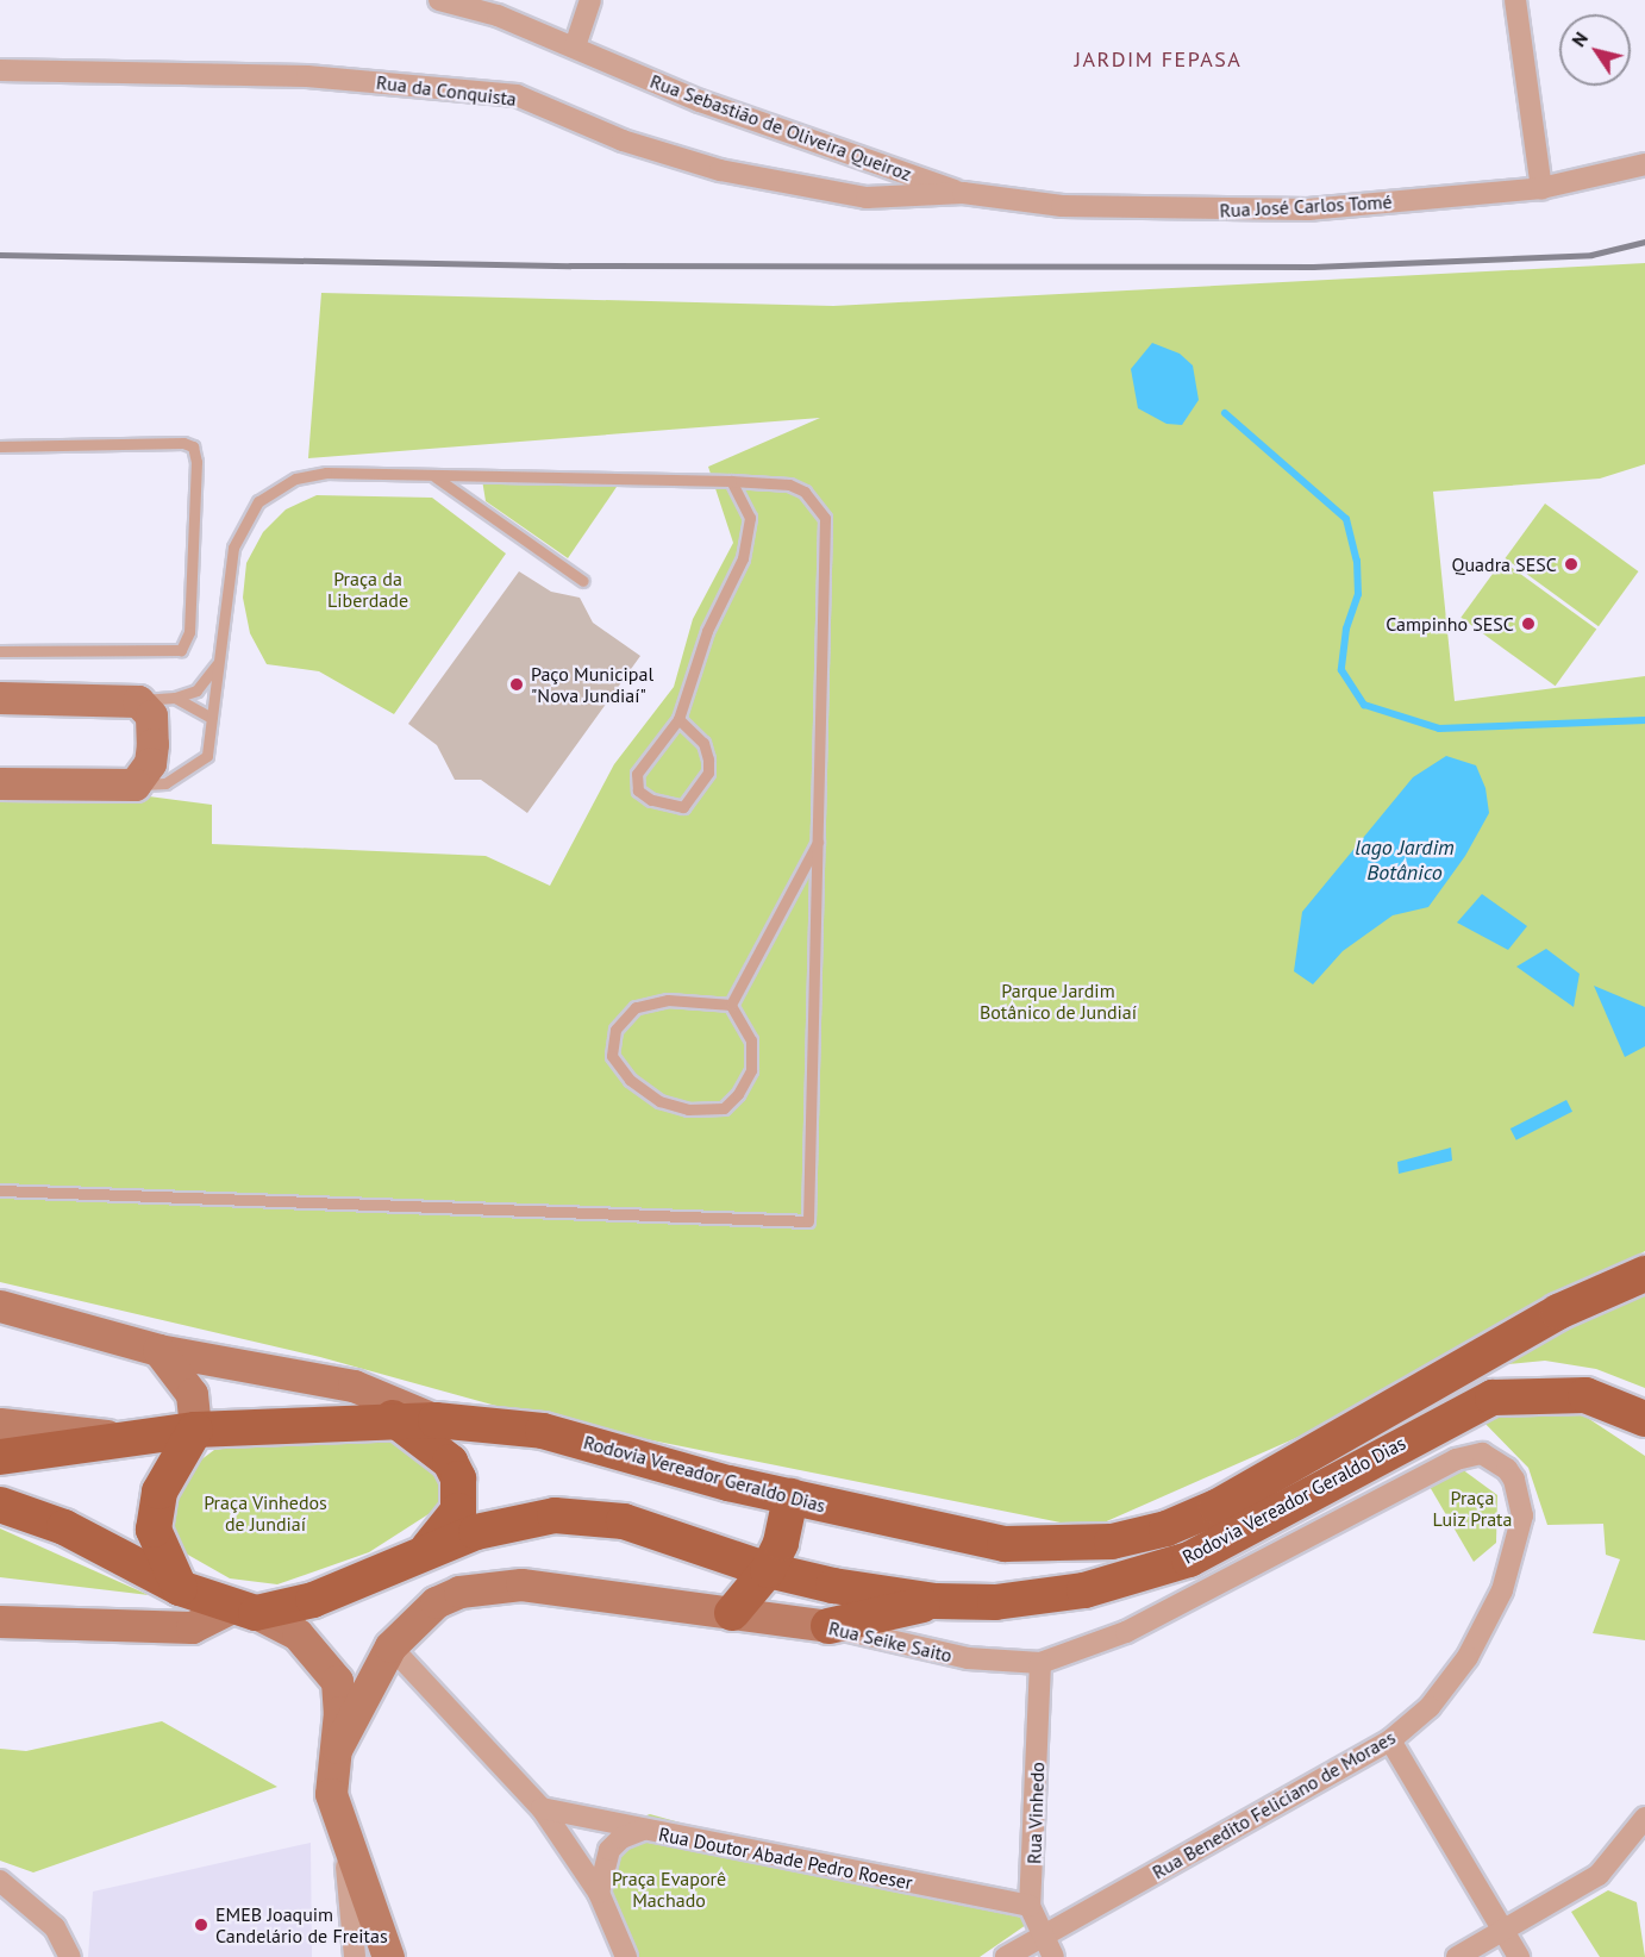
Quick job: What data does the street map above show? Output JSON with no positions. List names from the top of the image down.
{
  "streets": {
    "main road": ["Rodovia Vereador Geraldo Dias", "Rua Seike Saito"],
    "street": [
      "Rua da Conquista",
      "Rua Sebastião de Oliveira Queiroz",
      "Rua José Carlos Tomé",
      "Rua Benedito Feliciano de Moraes",
      "Rua Vinhedo",
      "Rua Doutor Abade Pedro Roeser"
    ]
  },
  "crossings": [
    ["Rua da Conquista", "Rua Sebastião de Oliveira Queiroz"],
    ["Rua da Conquista", "Rua José Carlos Tomé"],
    ["Rua Sebastião de Oliveira Queiroz", "Rua José Carlos Tomé"],
    ["Rua Seike Saito", "Rua Benedito Feliciano de Moraes"],
    ["Rua Seike Saito", "Rua Vinhedo"],
    ["Rua Benedito Feliciano de Moraes", "Rua Vinhedo"],
    ["Rua Vinhedo", "Rua Doutor Abade Pedro Roeser"]
  ],
  "districts": ["JARDIM FEPASA"],
  "water": ["lago Jardim Botânico"],
  "parks": [
    "Praça da Liberdade",
    "Parque Jardim Botânico de Jundiaí",
    "Praça Luiz Prata",
    "Praça Vinhedos de Jundiaí",
    "Praça Evaporê Machado"
  ],
  "places": [
    "Quadra SESC",
    "Campinho SESC",
    "Paço Municipal \"Nova Jundiaí\"",
    "EMEB Joaquim Candelário de Freitas"
  ],
  "north": "top left"
}
